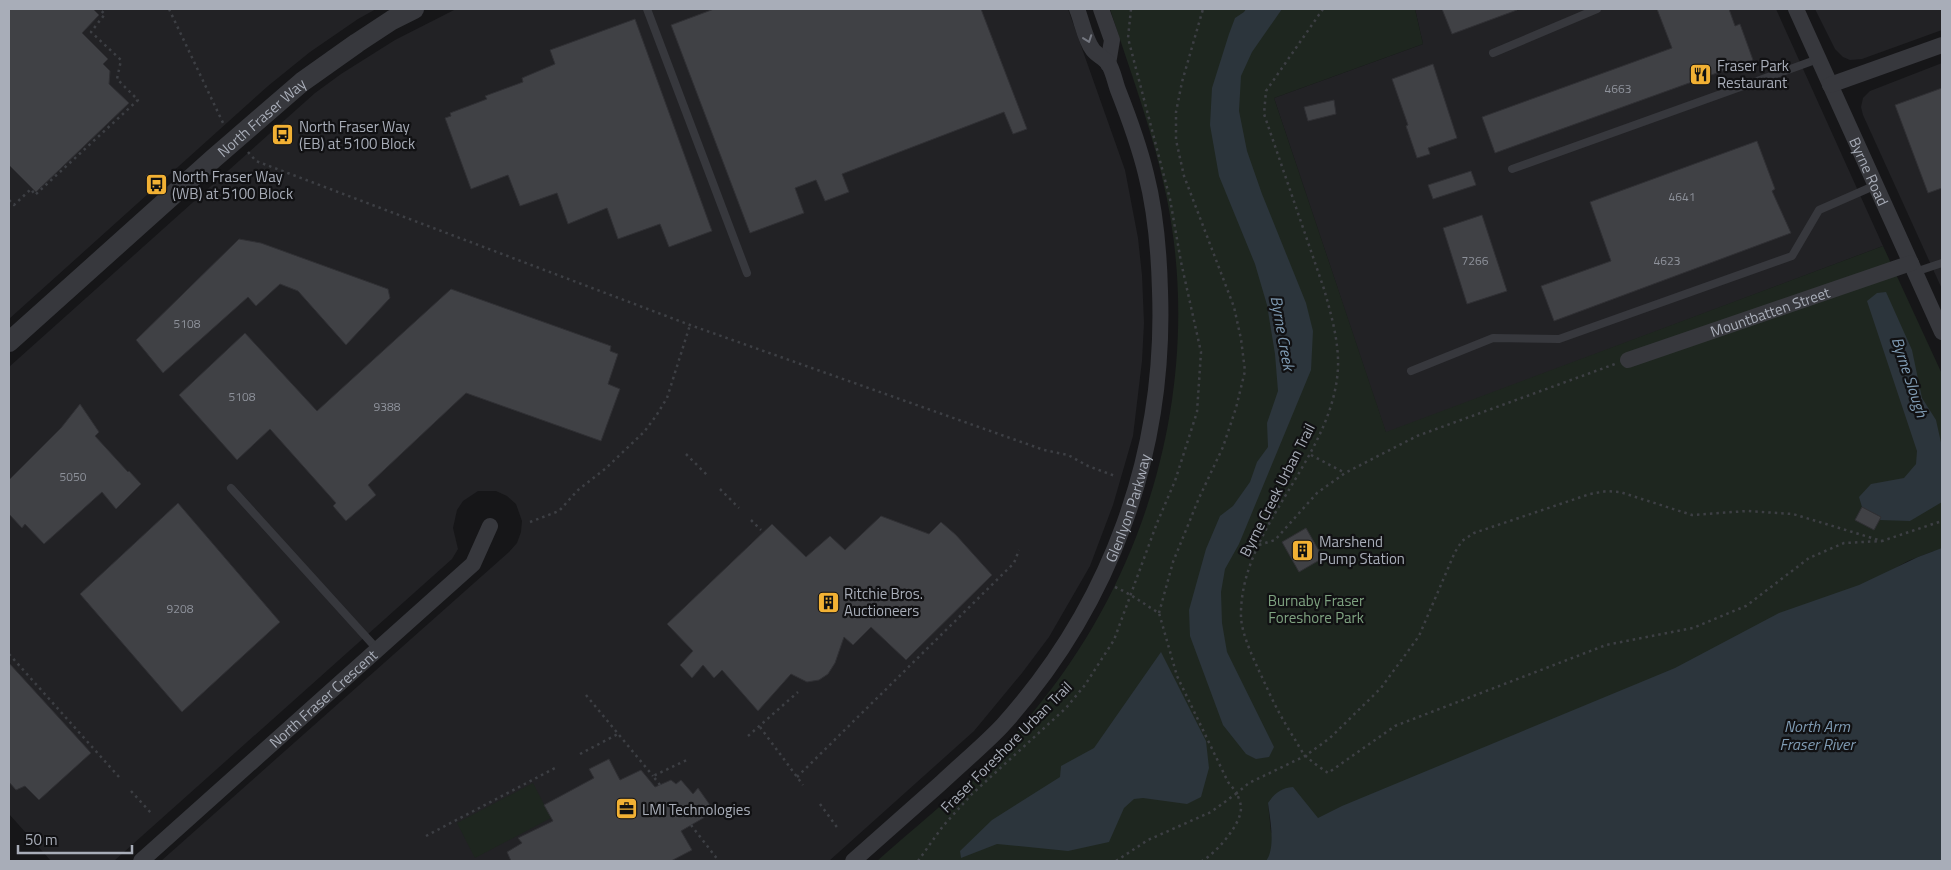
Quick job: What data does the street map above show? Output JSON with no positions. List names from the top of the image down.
{
  "streets": {
    "street": [
      "North Fraser Way",
      "Byrne Road",
      "Mountbatten Street",
      "Glenlyon Parkway",
      "North Fraser Crescent"
    ],
    "path": ["Byrne Creek Urban Trail", "Fraser Foreshore Urban Trail"]
  },
  "crossings": [
    ["Byrne Road", "Mountbatten Street"]
  ],
  "water": ["Byrne Creek", "Byrne Slough", "North Arm Fraser River"],
  "parks": ["Burnaby Fraser Foreshore Park"],
  "places": {
    "restaurant": ["Fraser Park Restaurant"],
    "bus stop": ["North Fraser Way (EB) at 5100 Block", "North Fraser Way (WB) at 5100 Block"],
    "building": ["Marshend Pump Station", "Ritchie Bros. Auctioneers"],
    "office": ["LMI Technologies"]
  },
  "house_numbers": [
    "4663",
    "4641",
    "7266",
    "4623",
    "5108",
    "5108",
    "9388",
    "5050",
    "9208"
  ],
  "scale_bar": "50 m"
}
